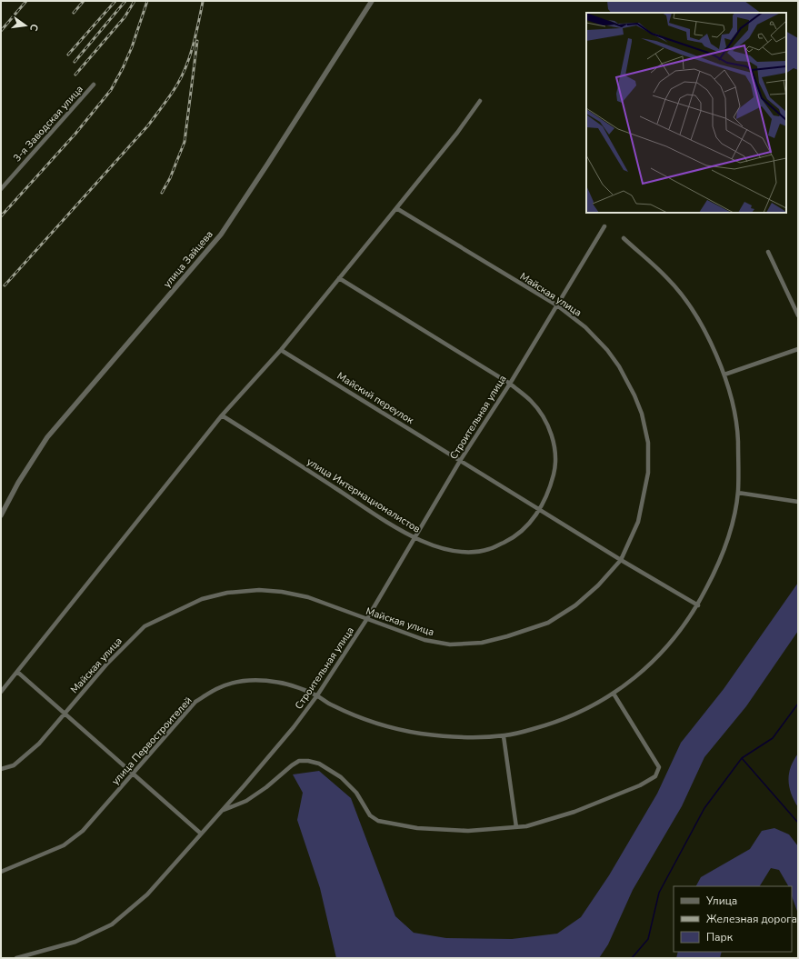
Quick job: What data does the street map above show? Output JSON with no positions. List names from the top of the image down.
{
  "streets": {
    "street": [
      "3-я Заводская улица",
      "улица Зайцева",
      "Майская улица",
      "Майский переулок",
      "Строительная улица",
      "улица Интернационалистов",
      "улица Первостроителей"
    ]
  },
  "crossings": [
    ["Майская улица", "Майский переулок"],
    ["Майская улица", "Строительная улица"],
    ["Майский переулок", "Строительная улица"],
    ["Майский переулок", "улица Интернационалистов"],
    ["Майский переулок", "улица Первостроителей"],
    ["Строительная улица", "улица Интернационалистов"],
    ["Строительная улица", "улица Первостроителей"]
  ],
  "legend": ["Улица", "Железная дорога", "Парк"],
  "north": "right"
}
